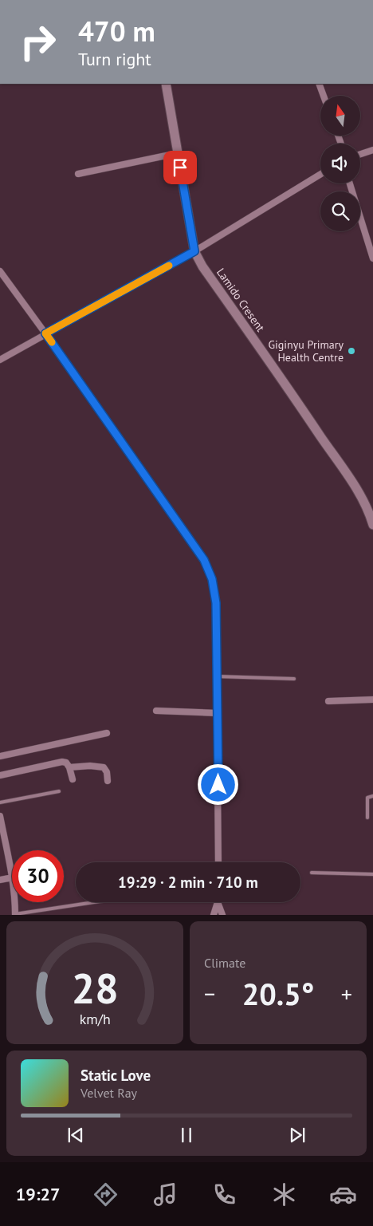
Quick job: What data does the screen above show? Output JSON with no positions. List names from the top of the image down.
{
  "streets": {
    "street": ["Lamido Cresent"]
  },
  "places": ["Giginyu Primary Health Centre"],
  "north": "top",
  "page": {
    "turn": ["470 m", "Turn right"],
    "limit": "30",
    "trip": "19:29 · 2 min · 710 m",
    "tile": "Climate",
    "heat": ["−", "20.5°", "+"],
    "song": ["Static Love", "Velvet Ray"],
    "tabs": "19:27",
    "gauge": ["28", "km/h"]
  }
}
